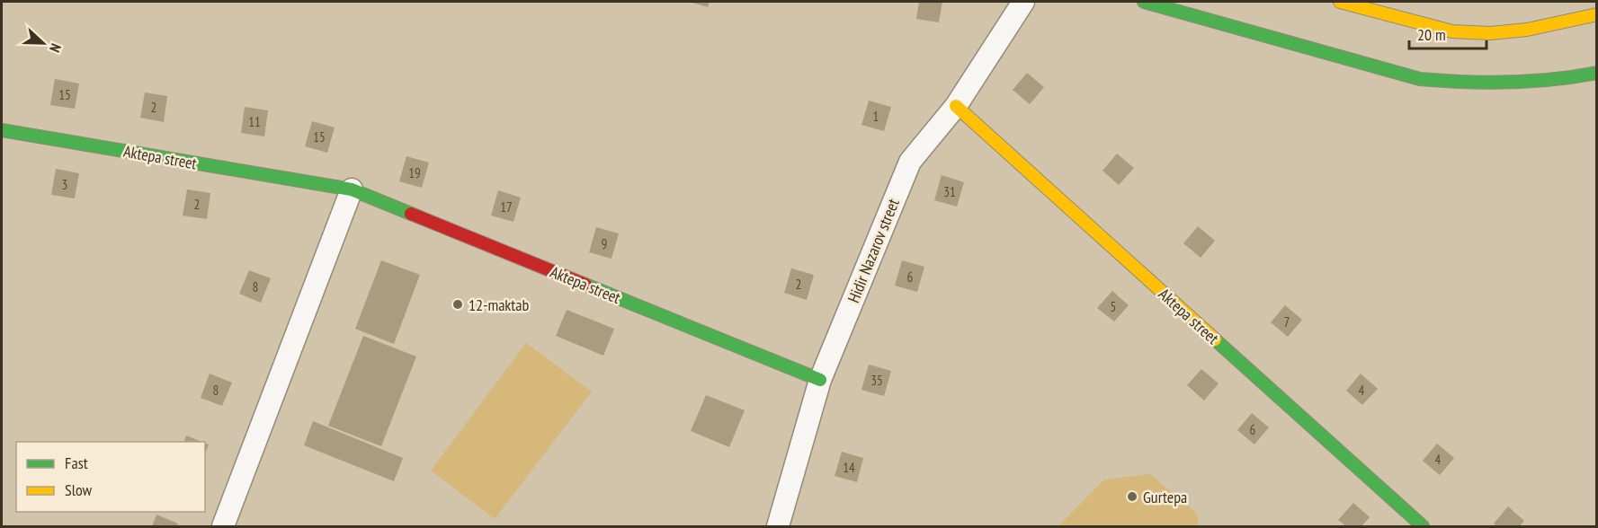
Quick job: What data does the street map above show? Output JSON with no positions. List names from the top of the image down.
{
  "streets": {
    "street": ["Aktepa street", "Hidir Nazarov street"]
  },
  "crossings": [
    ["Aktepa street", "Hidir Nazarov street"]
  ],
  "places": ["12-maktab", "Gurtepa"],
  "house_numbers": [
    "15",
    "2",
    "1",
    "11",
    "15",
    "19",
    "3",
    "31",
    "2",
    "17",
    "9",
    "6",
    "2",
    "8",
    "5",
    "7",
    "35",
    "8",
    "4",
    "6",
    "4",
    "14"
  ],
  "legend": ["Fast", "Slow"],
  "scale_bar": "20 m",
  "north": "right"
}
